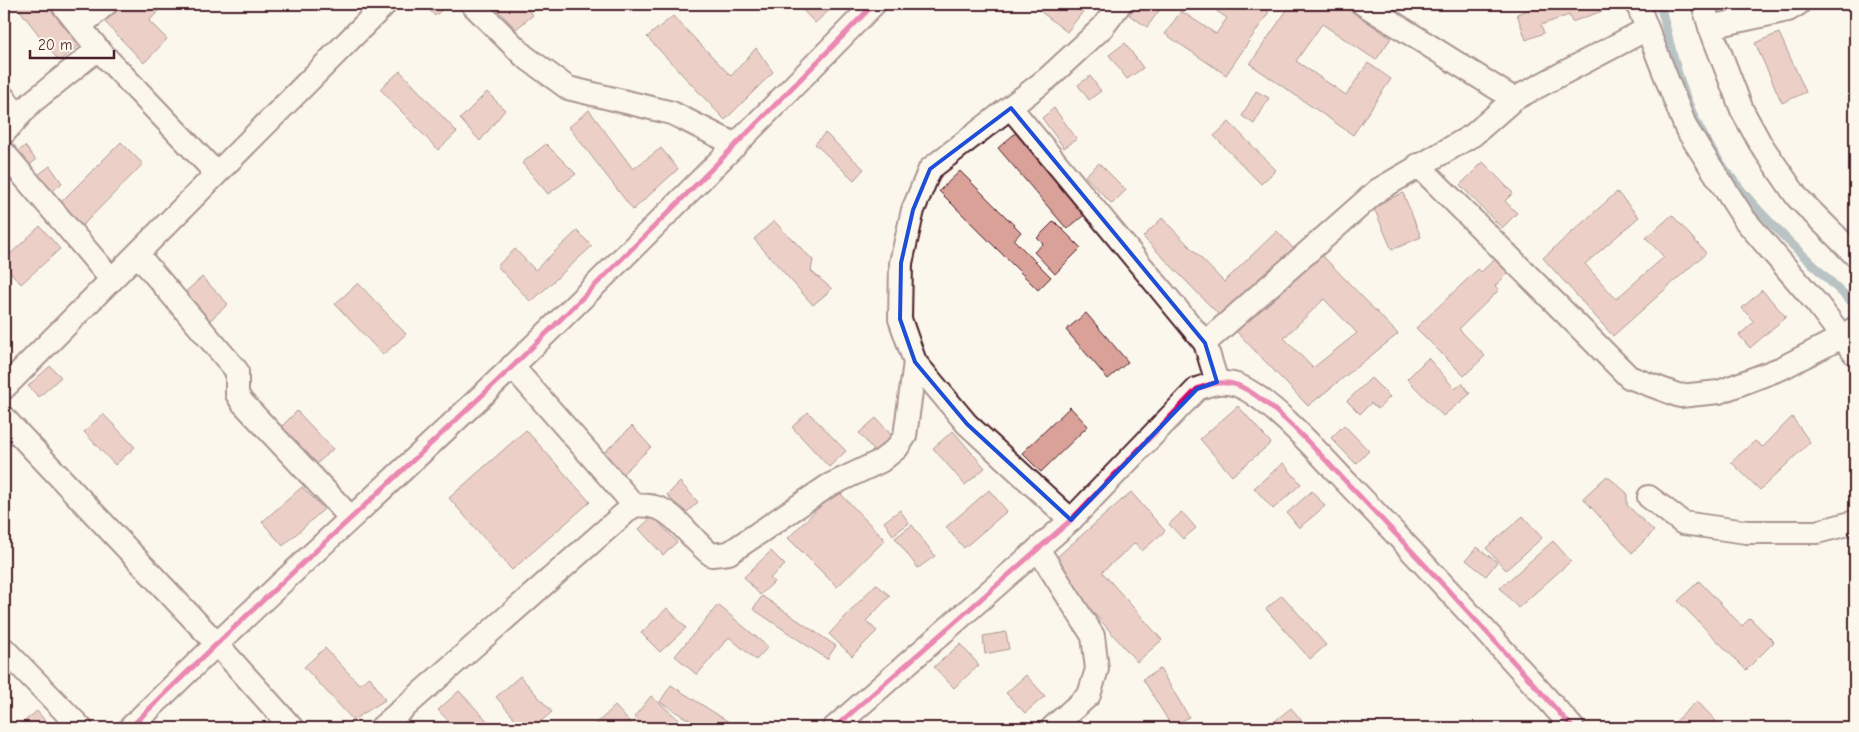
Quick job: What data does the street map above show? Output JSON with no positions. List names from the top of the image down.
{
  "scale_bar": "20 m"
}
